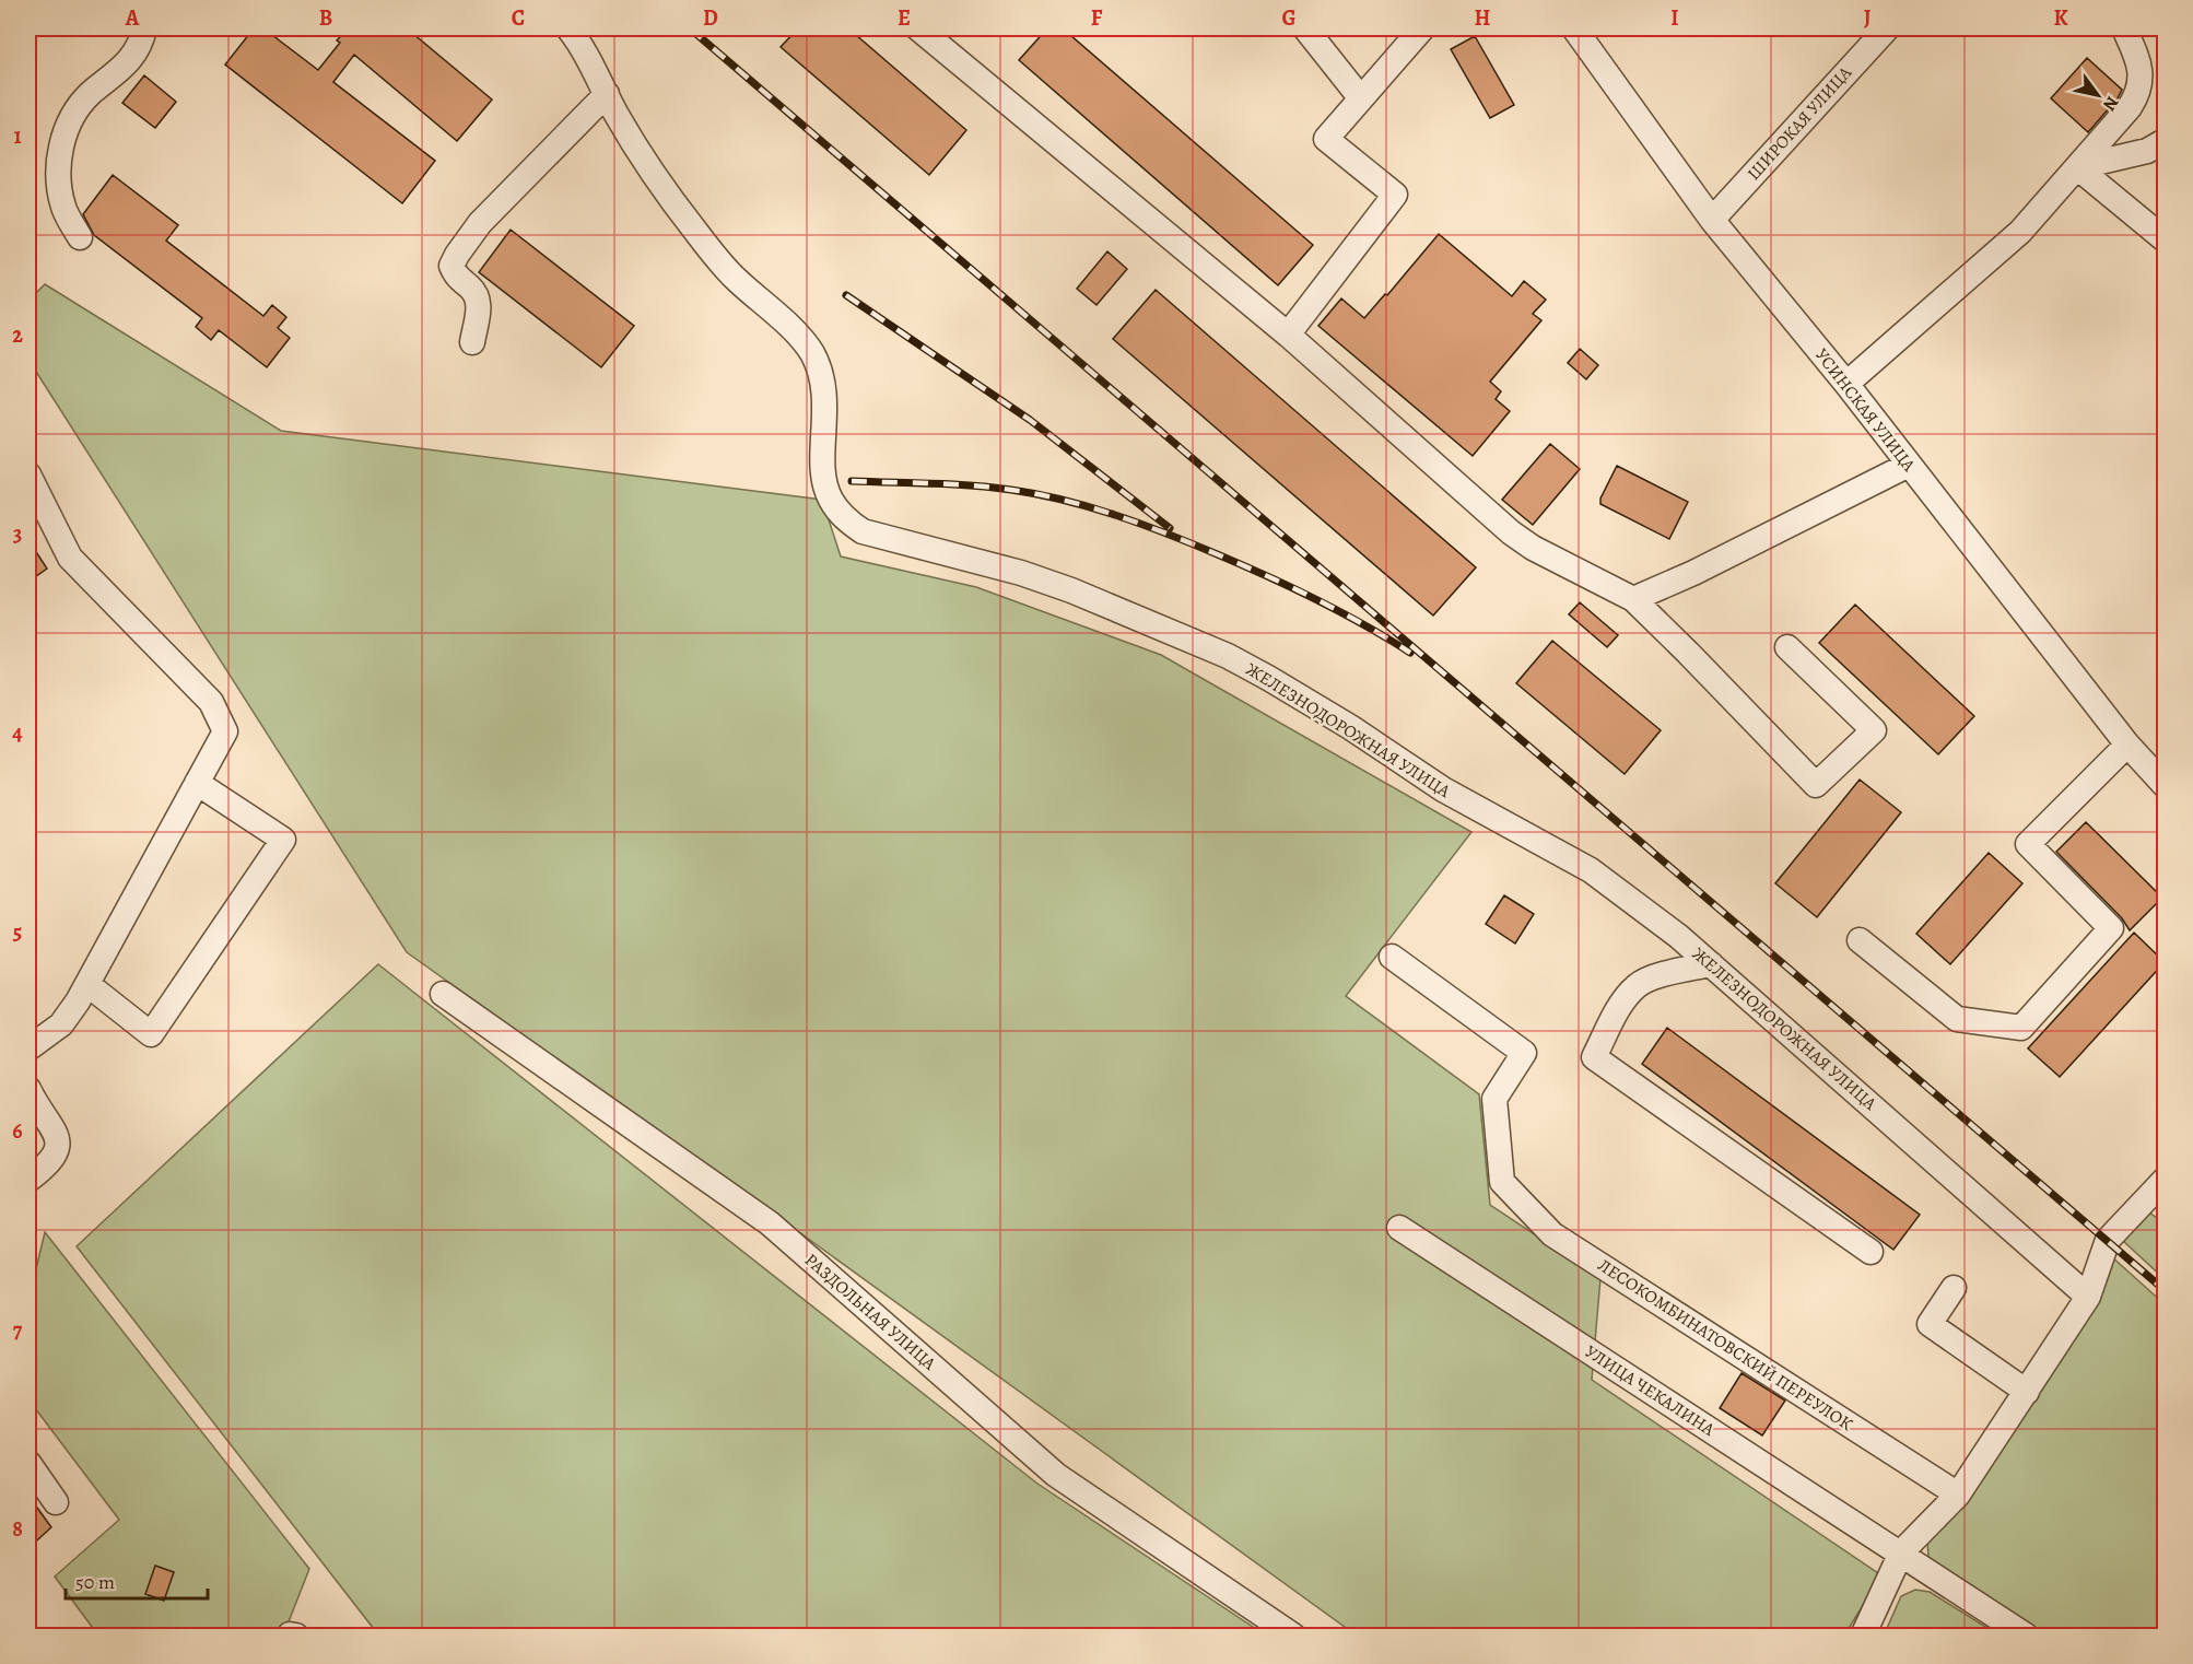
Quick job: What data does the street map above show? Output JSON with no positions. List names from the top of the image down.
{
  "streets": {
    "street": [
      "ШИРОКАЯ УЛИЦА",
      "УСИНСКАЯ УЛИЦА",
      "ЖЕЛЕЗНОДОРОЖНАЯ УЛИЦА",
      "РАЗДОЛЬНАЯ УЛИЦА",
      "ЛЕСОКОМБИНАТОВСКИЙ ПЕРЕУЛОК",
      "УЛИЦА ЧЕКАЛИНА"
    ]
  },
  "crossings": [
    ["ШИРОКАЯ УЛИЦА", "УСИНСКАЯ УЛИЦА"]
  ],
  "scale_bar": "50 m",
  "north": "bottom right",
  "grid": {
    "columns": [
      "A",
      "B",
      "C",
      "D",
      "E",
      "F",
      "G",
      "H",
      "I",
      "J",
      "K"
    ],
    "rows": [
      "1",
      "2",
      "3",
      "4",
      "5",
      "6",
      "7",
      "8"
    ]
  }
}
